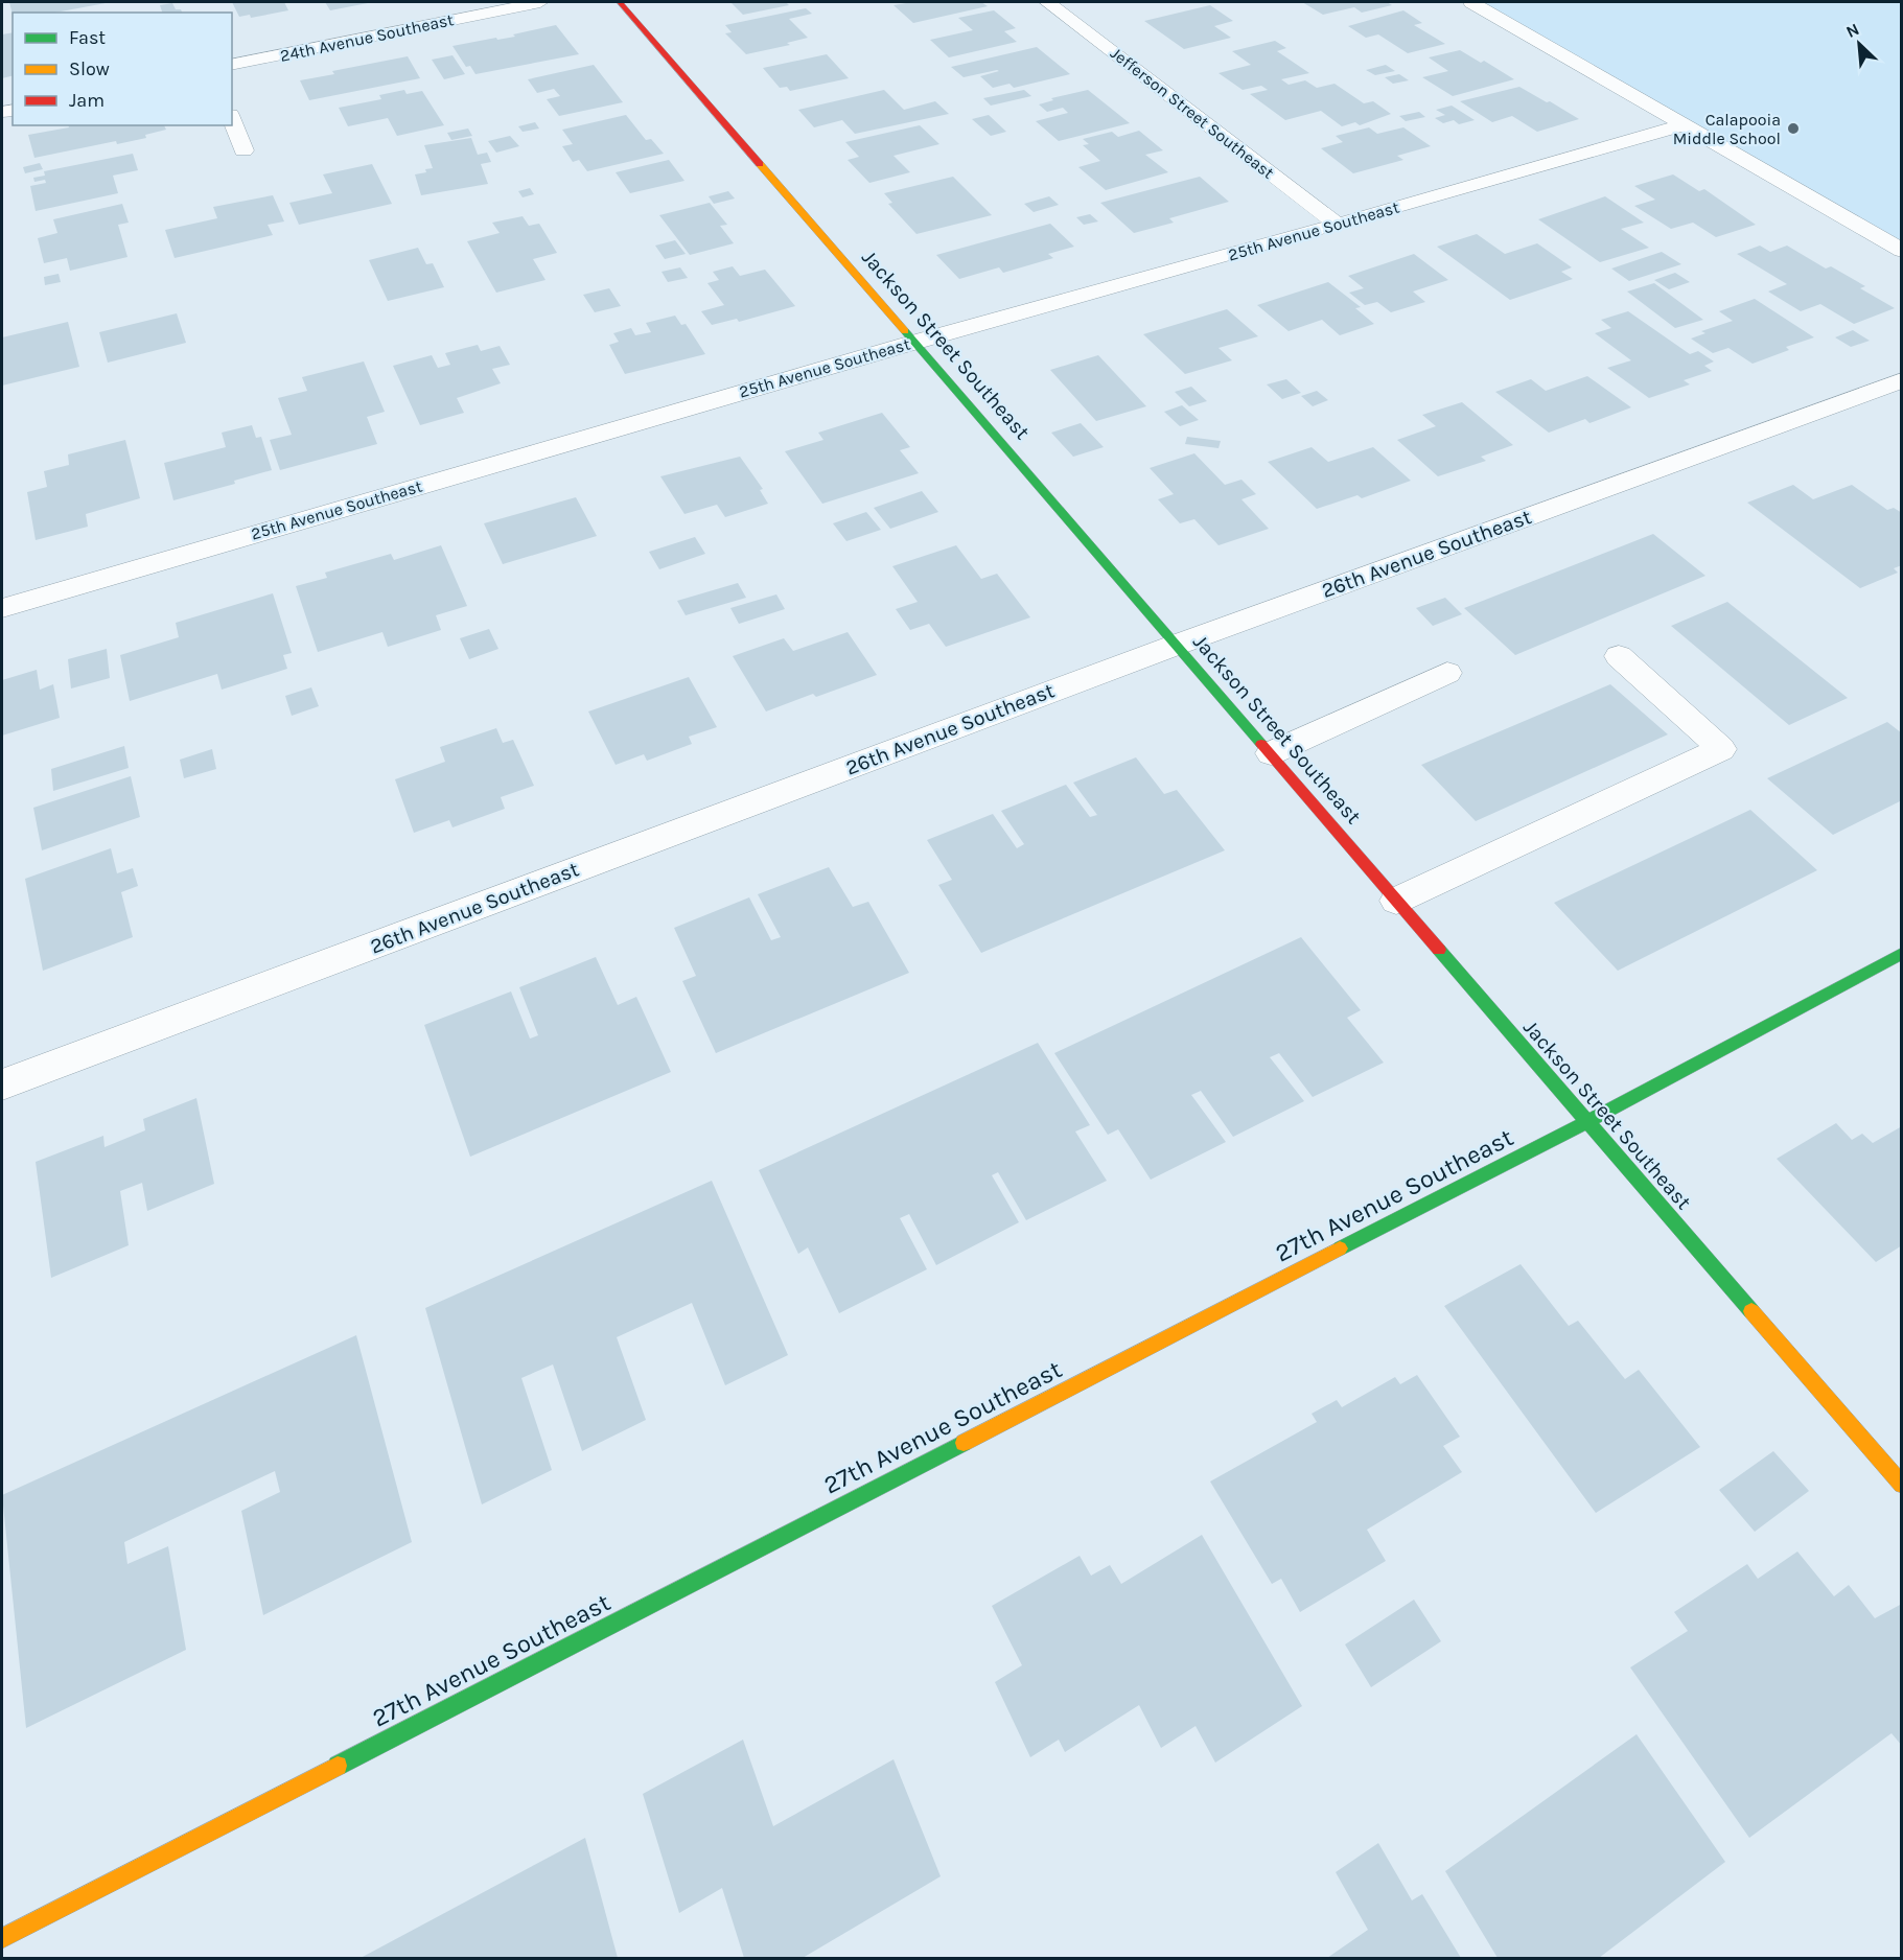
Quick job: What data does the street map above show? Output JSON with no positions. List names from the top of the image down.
{
  "streets": {
    "street": [
      "24th Avenue Southeast",
      "Jefferson Street Southeast",
      "25th Avenue Southeast",
      "Jackson Street Southeast",
      "26th Avenue Southeast",
      "27th Avenue Southeast"
    ]
  },
  "crossings": [
    ["Jefferson Street Southeast", "25th Avenue Southeast"],
    ["25th Avenue Southeast", "Jackson Street Southeast"],
    ["Jackson Street Southeast", "26th Avenue Southeast"],
    ["Jackson Street Southeast", "27th Avenue Southeast"]
  ],
  "places": ["Calapooia Middle School"],
  "legend": ["Fast", "Slow", "Jam"],
  "north": "top left"
}
